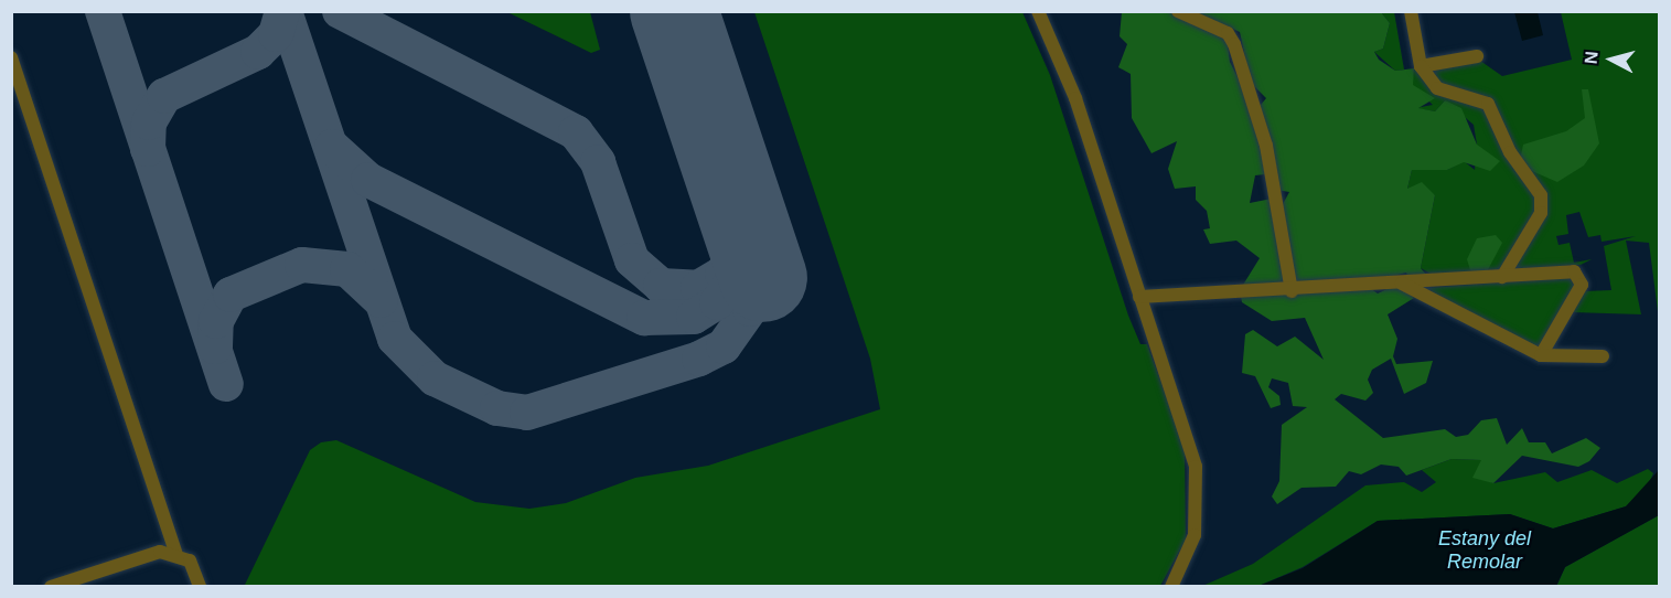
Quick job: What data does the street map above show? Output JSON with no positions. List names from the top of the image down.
{
  "water": ["Estany del Remolar"],
  "north": "left"
}
